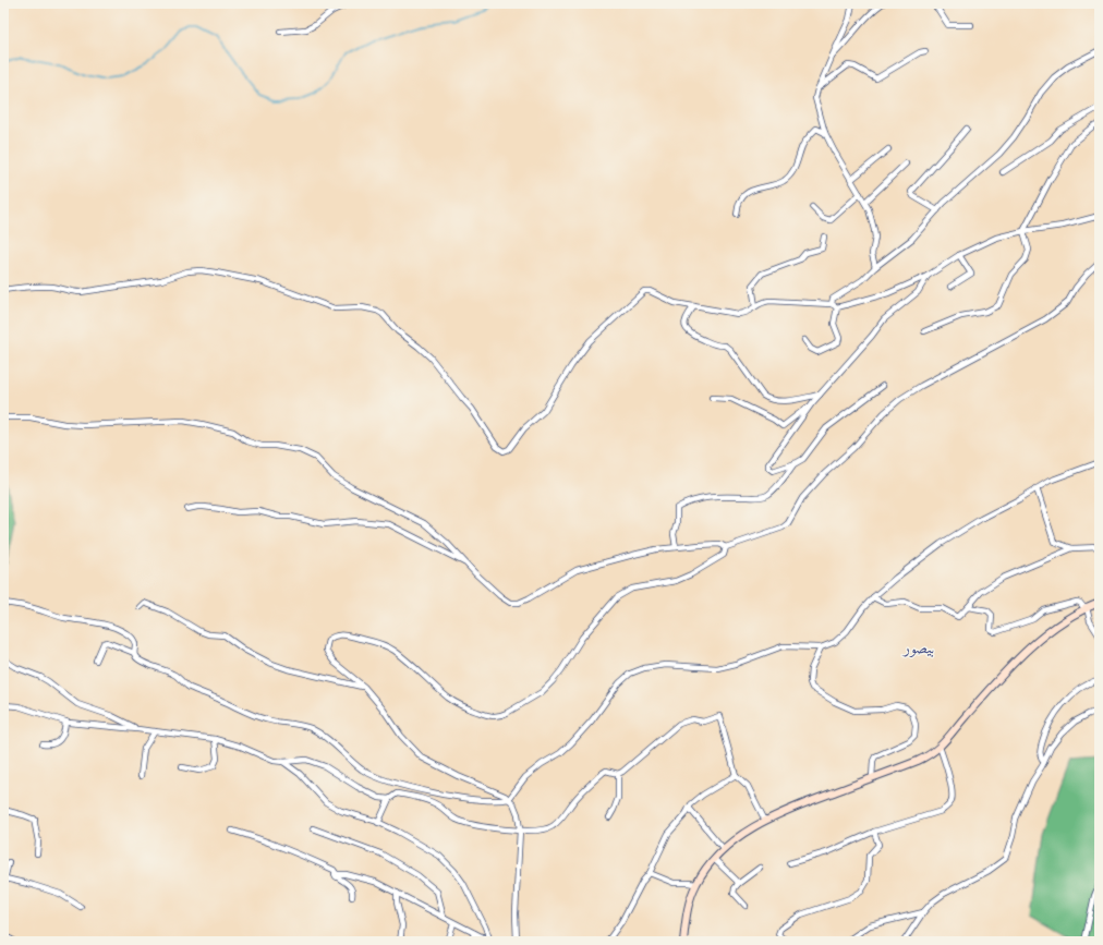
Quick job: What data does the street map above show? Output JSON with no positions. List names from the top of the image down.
{
  "districts": ["بيصور"]
}
